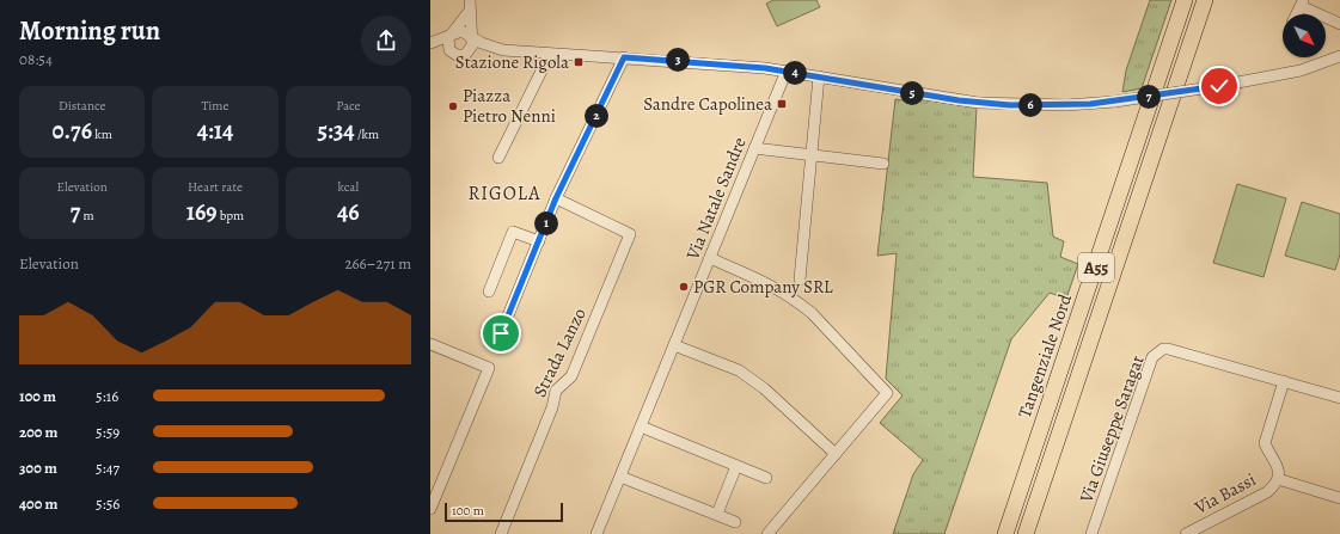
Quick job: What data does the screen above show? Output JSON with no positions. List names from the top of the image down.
{
  "streets": {
    "highway": ["A55", "Tangenziale Nord"],
    "street": [
      "Via Natale Sandre",
      "Strada Lanzo",
      "Via Giuseppe Saragat",
      "Via Bassi"
    ]
  },
  "districts": ["RIGOLA"],
  "places": {
    "transit": ["Stazione Rigola", "Sandre Capolinea"],
    "other": ["Piazza Pietro Nenni", "PGR Company SRL"]
  },
  "scale_bar": "100 m",
  "north": "bottom right",
  "page": {
    "heading": ["Morning run", "08:54"],
    "pins": [
      "3",
      "4",
      "5",
      "7",
      "6",
      "2",
      "1"
    ],
    "stats": [
      ["Distance", "0.76 km"],
      ["Time", "4:14"],
      ["Pace", "5:34 /km"],
      ["Elevation", "7 m"],
      ["Heart rate", "169 bpm"],
      ["kcal", "46"]
    ],
    "chart": ["Elevation", "266–271 m"],
    "list": [
      {
        "name": "100 m",
        "note": "5:16"
      },
      {
        "name": "200 m",
        "note": "5:59"
      },
      {
        "name": "300 m",
        "note": "5:47"
      },
      {
        "name": "400 m",
        "note": "5:56"
      }
    ],
    "scale": "100 m"
  }
}
